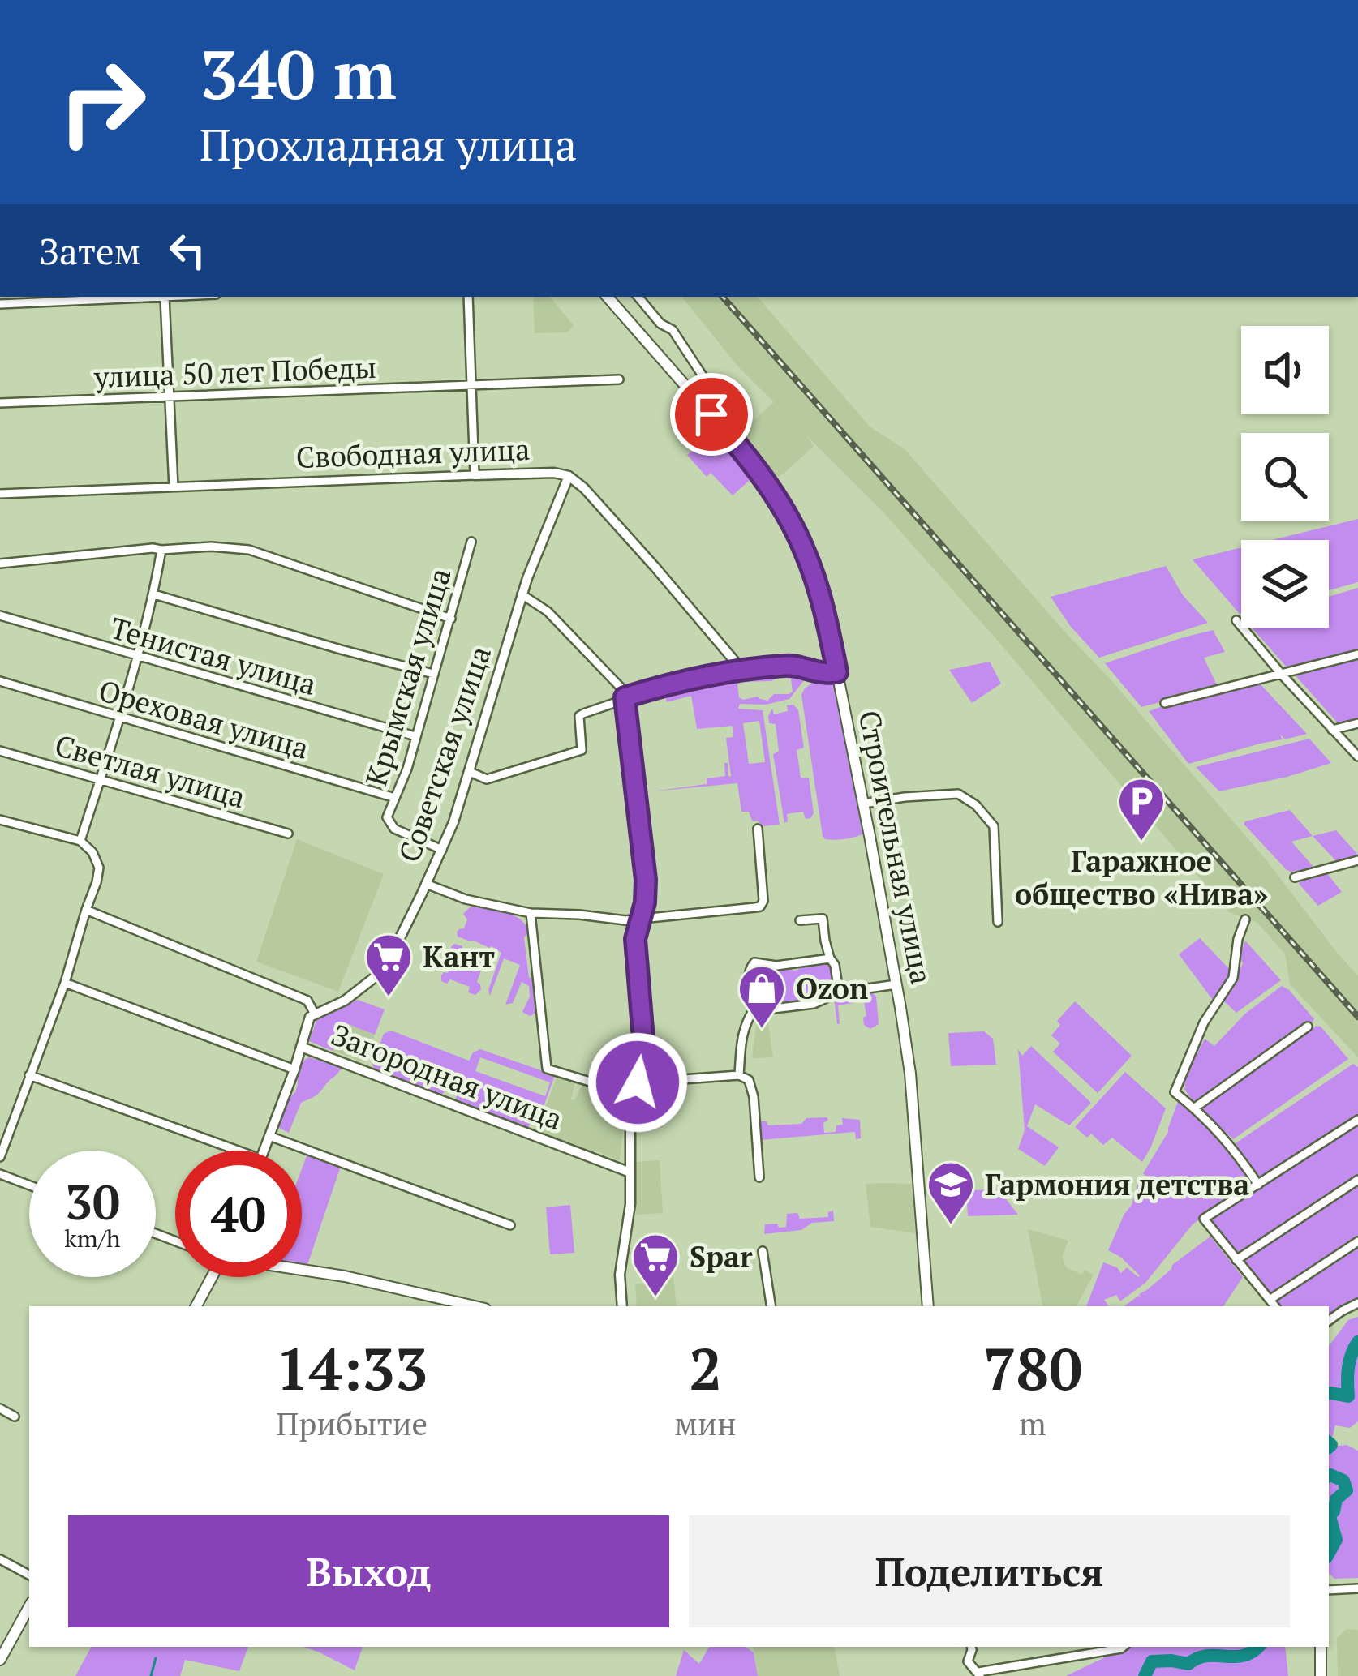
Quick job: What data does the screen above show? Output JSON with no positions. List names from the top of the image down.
{
  "streets": {
    "main road": ["Строительная улица"],
    "street": [
      "улица 50 лет Победы",
      "Свободная улица",
      "Тенистая улица",
      "Крымская улица",
      "Ореховая улица",
      "Советская улица",
      "Светлая улица",
      "Загородная улица"
    ]
  },
  "crossings": [
    ["Свободная улица", "Советская улица"],
    ["Тенистая улица", "Крымская улица"],
    ["Крымская улица", "Ореховая улица"],
    ["Крымская улица", "Советская улица"]
  ],
  "places": {
    "parking": ["Гаражное общество «Нива»"],
    "supermarket": ["Кант", "Spar"],
    "shop": ["Ozon"],
    "school or university": ["Гармония детства"]
  },
  "page": {
    "turn": ["340 m", "Прохладная улица"],
    "then": "Затем",
    "speed": "30 km/h",
    "limit": "40",
    "eta": [
      "14:33",
      "Прибытие",
      "2",
      "мин",
      "780",
      "m"
    ],
    "buttons": ["Выход", "Поделиться"]
  }
}
